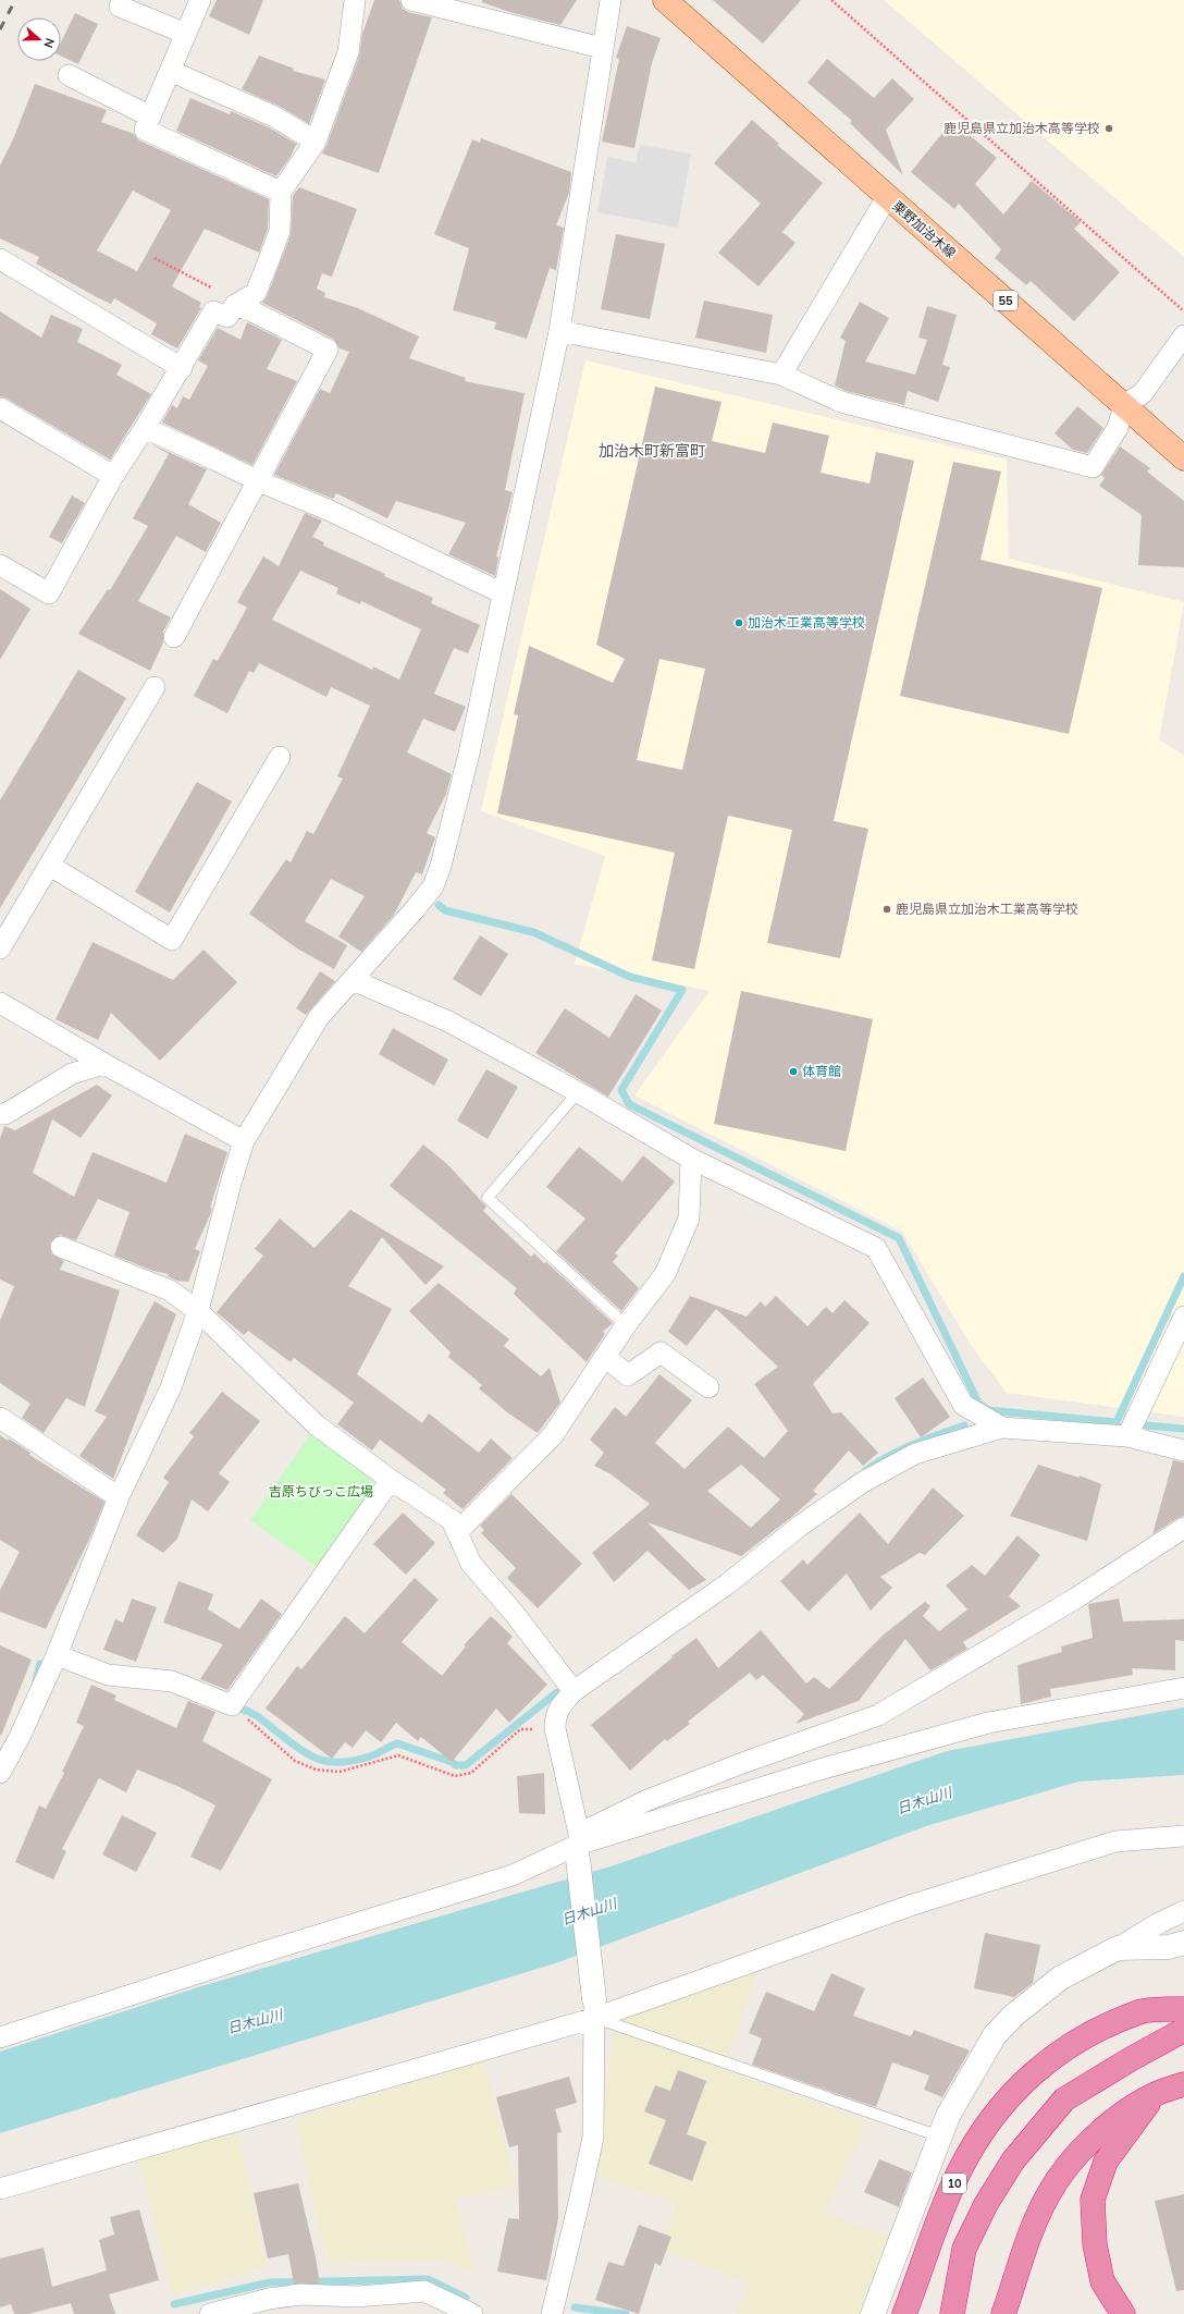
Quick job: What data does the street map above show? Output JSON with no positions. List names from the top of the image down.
{
  "streets": {
    "highway": ["10"],
    "main road": ["栗野加治木線", "55"]
  },
  "districts": ["加治木町新富町"],
  "water": ["日木山川"],
  "parks": ["吉原ちびっこ広場"],
  "places": [
    "鹿児島県立加治木高等学校",
    "加治木工業高等学校",
    "鹿児島県立加治木工業高等学校",
    "体育館"
  ],
  "north": "right"
}
